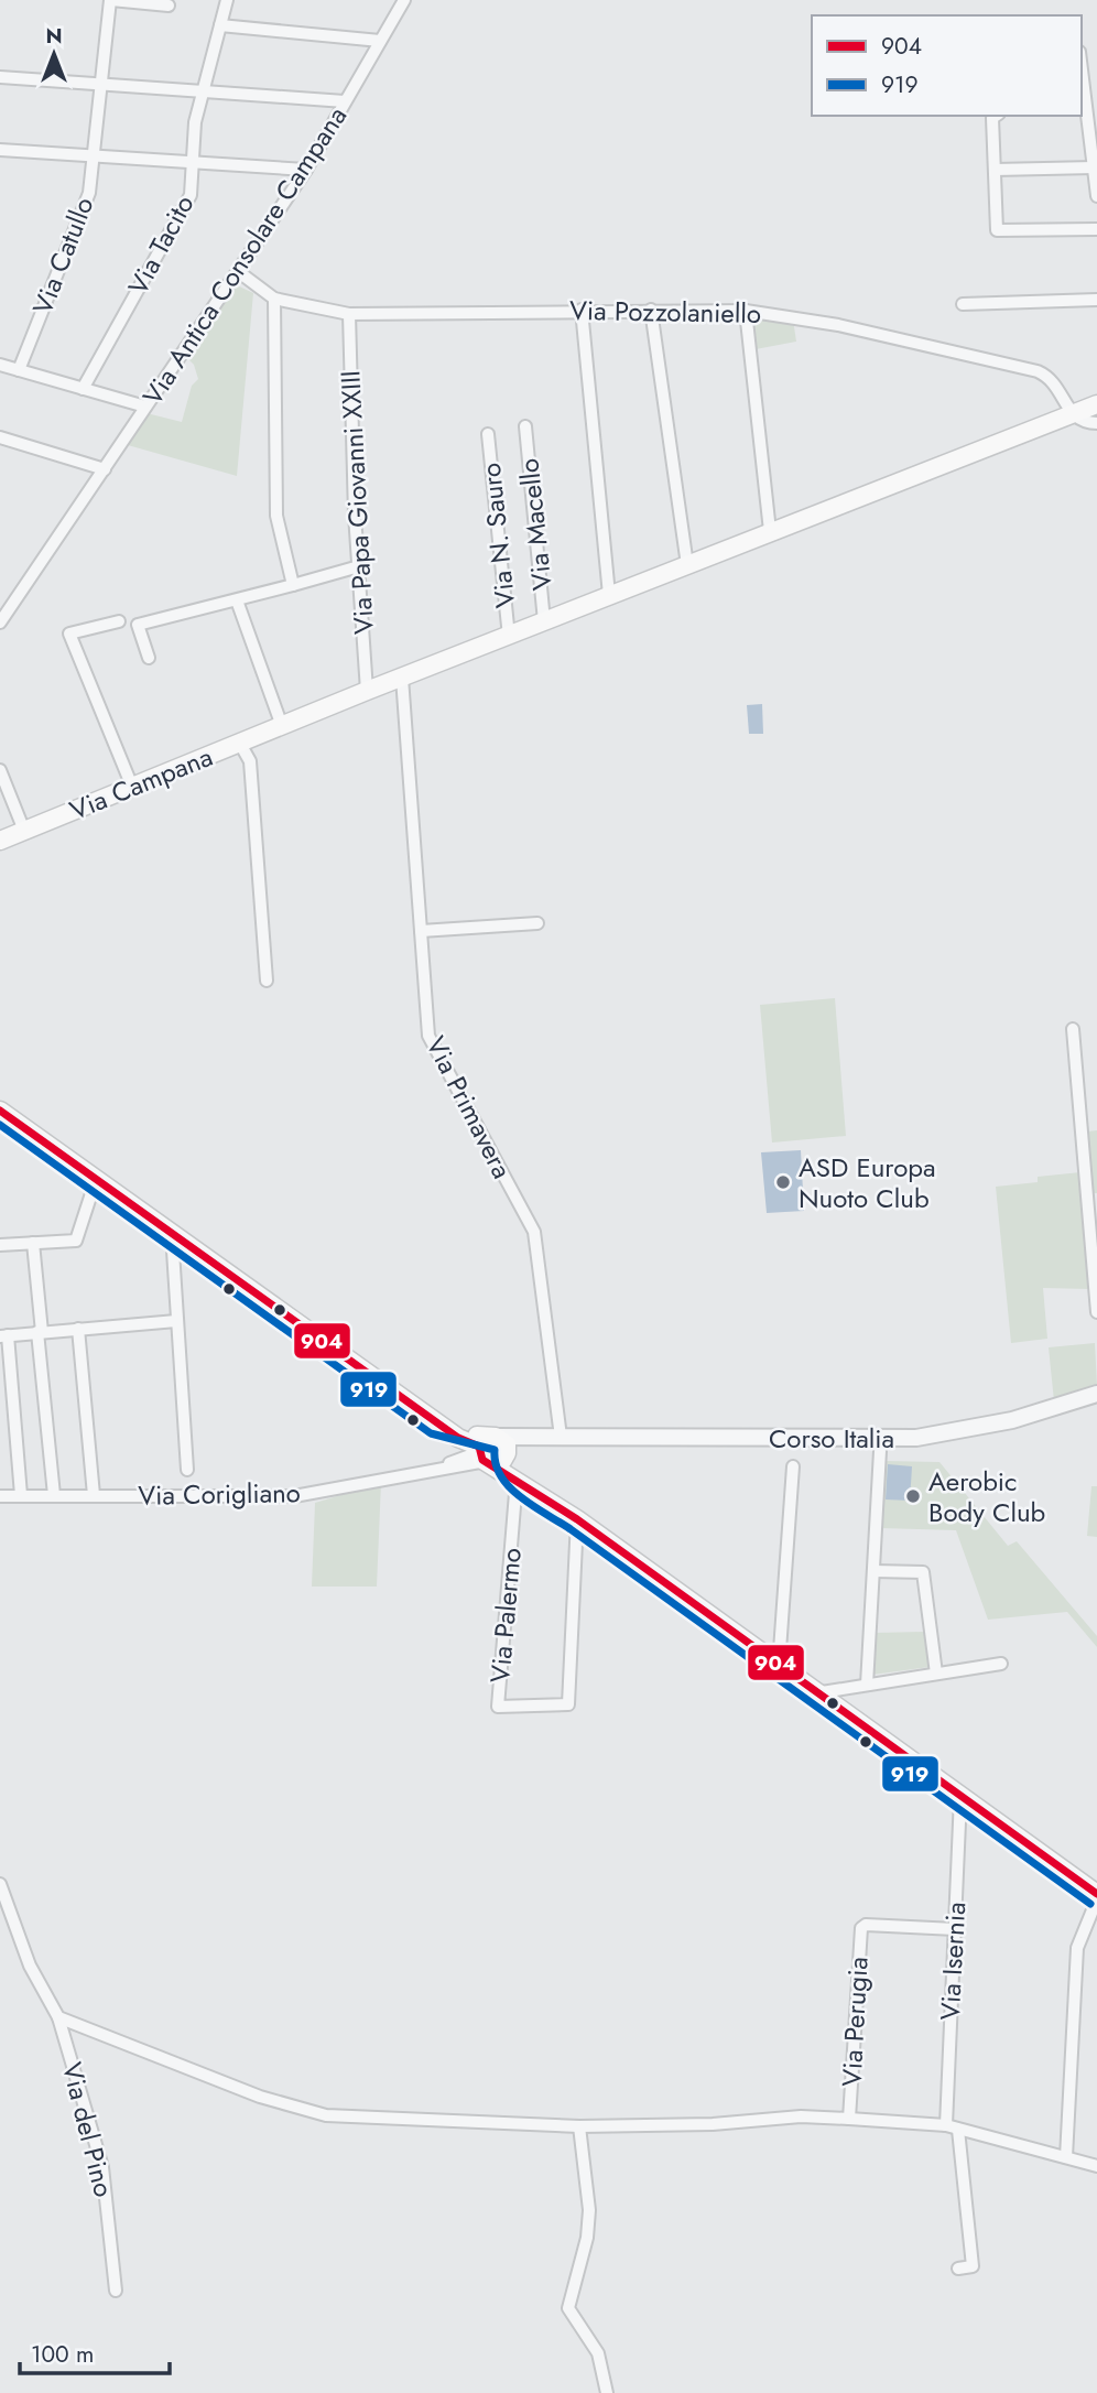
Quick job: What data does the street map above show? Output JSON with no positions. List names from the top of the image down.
{
  "streets": {
    "main road": ["Via Campana"],
    "street": [
      "Via Tacito",
      "Via Catullo",
      "Via Antica Consolare Campana",
      "Via Pozzolaniello",
      "Via Papa Giovanni XXIII",
      "Via Macello",
      "Via N. Sauro",
      "Via Primavera",
      "Corso Italia",
      "Via Corigliano",
      "Via Palermo",
      "Via Isernia",
      "Via Perugia",
      "Via del Pino"
    ]
  },
  "crossings": [
    ["Via Antica Consolare Campana", "Via Pozzolaniello"],
    ["Via Pozzolaniello", "Via Papa Giovanni XXIII"],
    ["Via Pozzolaniello", "Via Campana"],
    ["Via Papa Giovanni XXIII", "Via Campana"],
    ["Via Macello", "Via Campana"],
    ["Via N. Sauro", "Via Campana"],
    ["Via Campana", "Via Primavera"],
    ["Via Primavera", "Corso Italia"],
    ["Corso Italia", "Via Corigliano"],
    ["Via Isernia", "Via Perugia"]
  ],
  "places": ["ASD Europa Nuoto Club", "Aerobic Body Club"],
  "lines": ["transit line 904", "transit line 919"],
  "legend": ["904", "919"],
  "scale_bar": "100 m",
  "north": "top"
}
